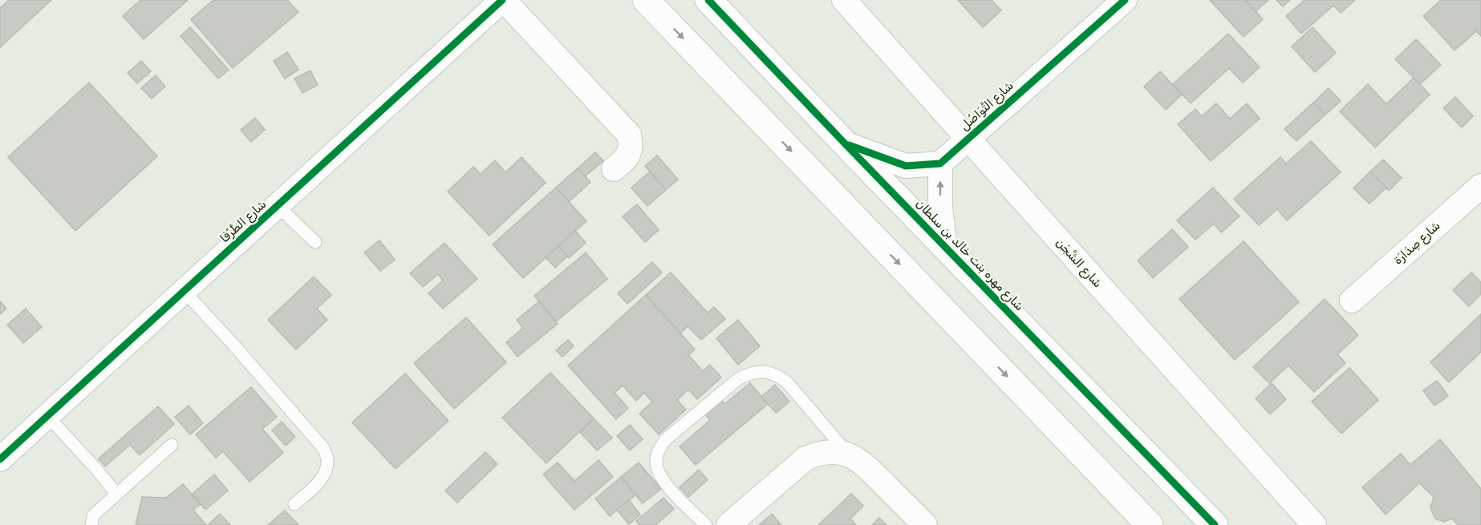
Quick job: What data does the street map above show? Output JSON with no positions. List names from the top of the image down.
{
  "streets": {
    "street": [
      "شارع التَّوَاصُل",
      "شارع الطَّرْفا",
      "شارع صِدَارَة",
      "شارع مهره بنت خالد بن سلطان",
      "شارع الشَّجَن"
    ]
  },
  "crossings": [
    ["شارع التَّوَاصُل", "شارع الشَّجَن"]
  ]
}
